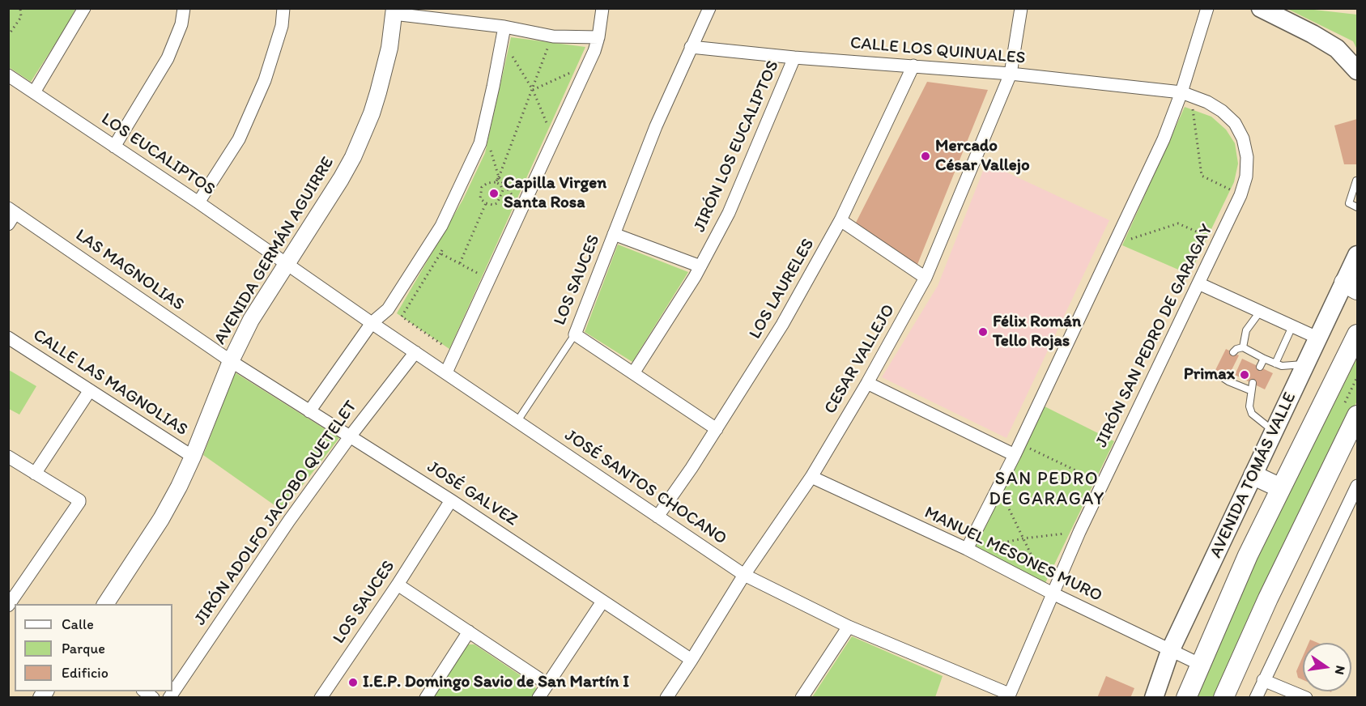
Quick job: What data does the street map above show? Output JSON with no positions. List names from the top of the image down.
{
  "streets": {
    "main road": ["AVENIDA TOMÁS VALLE"],
    "street": [
      "CALLE LOS QUINUALES",
      "JIRÓN LOS EUCALIPTOS",
      "LOS EUCALIPTOS",
      "AVENIDA GERMÁN AGUIRRE",
      "LAS MAGNOLIAS",
      "LOS SAUCES",
      "LOS LAURELES",
      "JIRÓN SAN PEDRO DE GARAGAY",
      "CESAR VALLEJO",
      "CALLE LAS MAGNOLIAS",
      "JOSÉ SANTOS CHOCANO",
      "JOSÉ GALVEZ",
      "JIRÓN ADOLFO JACOBO QUETELET",
      "MANUEL MESONES MURO"
    ]
  },
  "crossings": [
    ["CALLE LOS QUINUALES", "JIRÓN LOS EUCALIPTOS"],
    ["CALLE LOS QUINUALES", "LOS SAUCES"],
    ["CALLE LOS QUINUALES", "LOS LAURELES"],
    ["CALLE LOS QUINUALES", "JIRÓN SAN PEDRO DE GARAGAY"],
    ["CALLE LOS QUINUALES", "CESAR VALLEJO"],
    ["LOS EUCALIPTOS", "AVENIDA GERMÁN AGUIRRE"],
    ["LOS EUCALIPTOS", "JOSÉ SANTOS CHOCANO"],
    ["AVENIDA GERMÁN AGUIRRE", "LAS MAGNOLIAS"],
    ["AVENIDA GERMÁN AGUIRRE", "CALLE LAS MAGNOLIAS"],
    ["AVENIDA GERMÁN AGUIRRE", "JOSÉ SANTOS CHOCANO"],
    ["AVENIDA GERMÁN AGUIRRE", "JOSÉ GALVEZ"],
    ["LAS MAGNOLIAS", "JOSÉ GALVEZ"],
    ["LOS SAUCES", "JOSÉ SANTOS CHOCANO"],
    ["LOS SAUCES", "JOSÉ GALVEZ"],
    ["LOS LAURELES", "JOSÉ SANTOS CHOCANO"],
    ["JIRÓN SAN PEDRO DE GARAGAY", "JOSÉ SANTOS CHOCANO"],
    ["JIRÓN SAN PEDRO DE GARAGAY", "MANUEL MESONES MURO"],
    ["CESAR VALLEJO", "JOSÉ SANTOS CHOCANO"],
    ["CESAR VALLEJO", "JOSÉ GALVEZ"],
    ["CESAR VALLEJO", "MANUEL MESONES MURO"],
    ["AVENIDA TOMÁS VALLE", "MANUEL MESONES MURO"],
    ["JOSÉ SANTOS CHOCANO", "JIRÓN ADOLFO JACOBO QUETELET"],
    ["JOSÉ GALVEZ", "JIRÓN ADOLFO JACOBO QUETELET"]
  ],
  "districts": ["SAN PEDRO DE GARAGAY"],
  "places": [
    "Mercado César Vallejo",
    "Capilla Virgen Santa Rosa",
    "Félix Román Tello Rojas",
    "Primax",
    "I.E.P. Domingo Savio de San Martín I"
  ],
  "legend": ["Calle", "Parque", "Edificio"],
  "north": "right"
}
